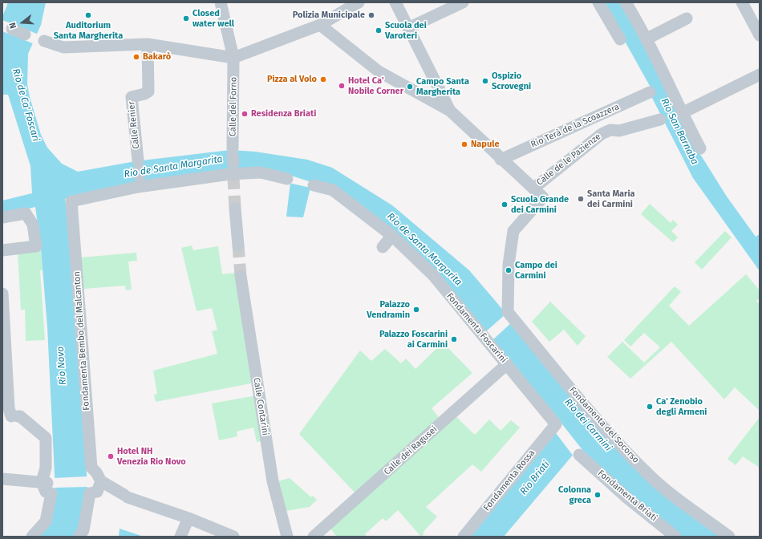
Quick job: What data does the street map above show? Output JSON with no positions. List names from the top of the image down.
{
  "streets": {
    "street": [
      "Calle del Forno",
      "Calle Renier",
      "Rio Terà de la Scoazzera",
      "Calle de le Pazienze",
      "Fondamenta Foscarini",
      "Fondamenta Bembo del Malcanton",
      "Calle Contarini",
      "Fondamenta del Socorso",
      "Calle dei Ragusei",
      "Fondamenta Rossa",
      "Fondamenta Briati"
    ]
  },
  "crossings": [
    ["Calle del Forno", "Fondamenta Bembo del Malcanton"],
    ["Calle de le Pazienze", "Fondamenta del Socorso"],
    ["Fondamenta Foscarini", "Calle dei Ragusei"],
    ["Fondamenta Foscarini", "Fondamenta Rossa"]
  ],
  "water": [
    "Rio de Ca' Foscari",
    "Rio San Barnaba",
    "Rio de Santa Margarita",
    "Rio Novo",
    "Rio dei Carmini",
    "Rio Briati"
  ],
  "places": [
    "Auditorium Santa Margherita",
    "Polizia Municipale",
    "Closed water well",
    "Scuola dei Varoteri",
    "Bakarò",
    "Pizza al Volo",
    "Ospizio Scrovegni",
    "Hotel Ca' Nobile Corner",
    "Campo Santa Margherita",
    "Residenza Briati",
    "Napule",
    "Santa Maria dei Carmini",
    "Scuola Grande dei Carmini",
    "Campo dei Carmini",
    "Palazzo Vendramin",
    "Palazzo Foscarini ai Carmini",
    "Ca' Zenobio degli Armeni",
    "Hotel NH Venezia Rio Novo",
    "Colonna greca"
  ],
  "north": "left"
}
